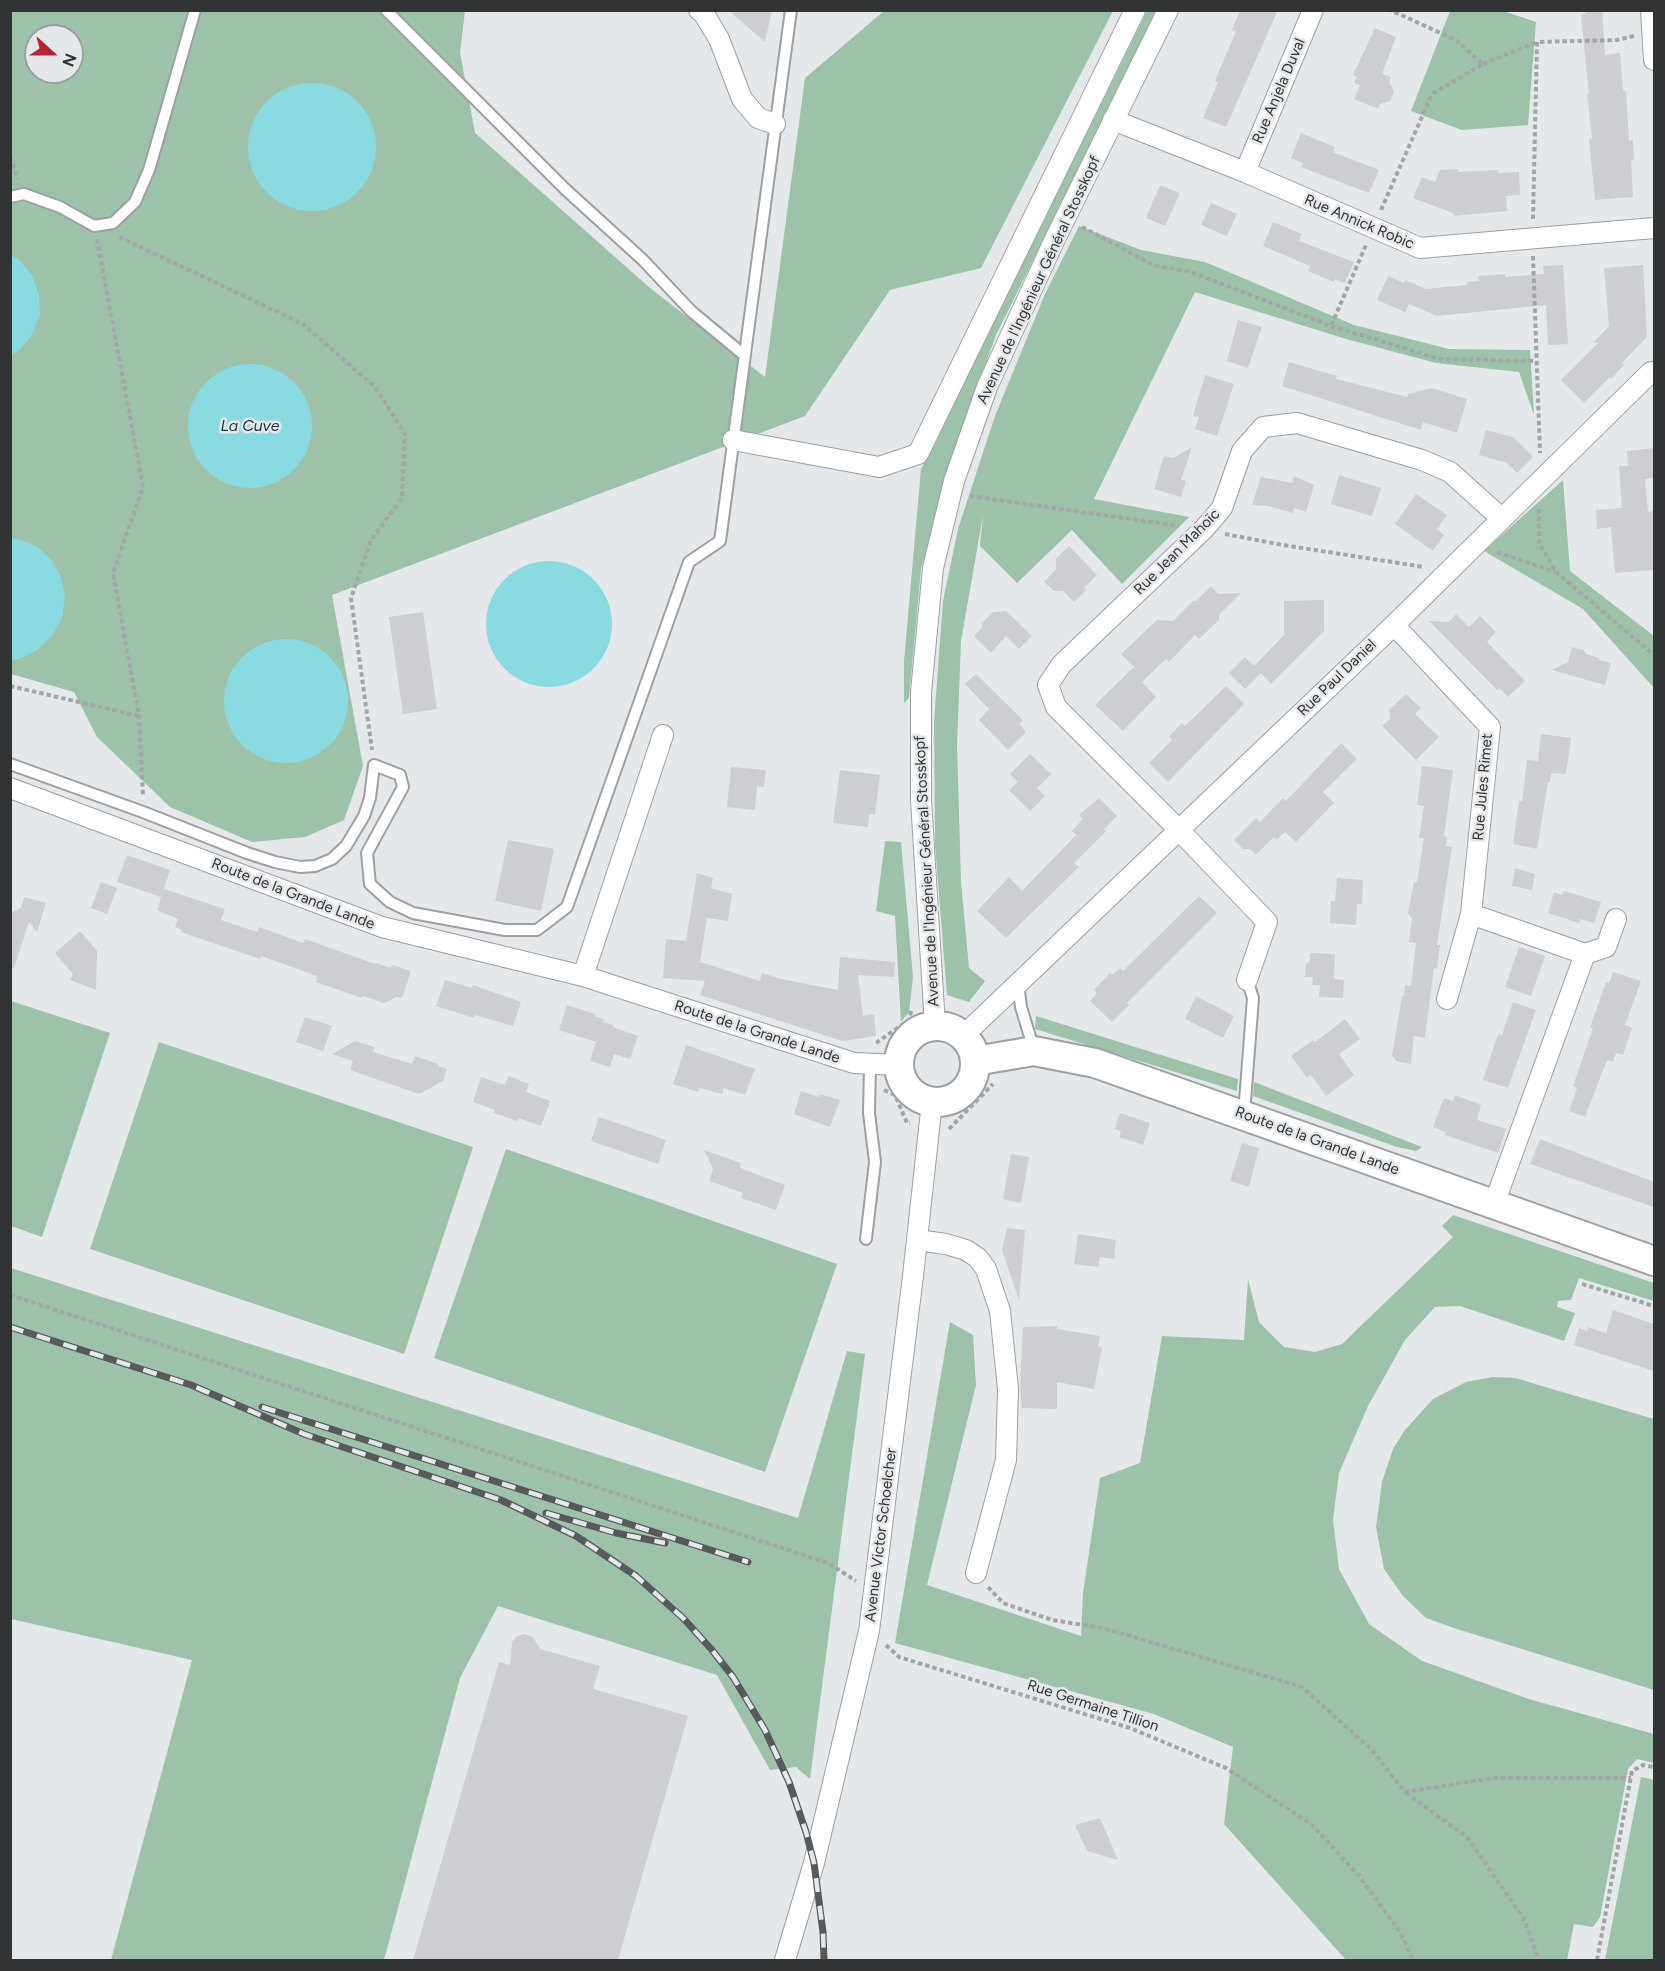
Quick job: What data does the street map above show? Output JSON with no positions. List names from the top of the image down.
{
  "streets": {
    "street": [
      "Rue Anjela Duval",
      "Rue Annick Robic",
      "Avenue de l'Ingénieur Général Stosskopf",
      "Rue Jean Mahoïc",
      "Rue Paul Daniel",
      "Rue Jules Rimet",
      "Route de la Grande Lande",
      "Avenue Victor Schoelcher"
    ],
    "path": ["Rue Germaine Tillion"]
  },
  "crossings": [
    ["Rue Anjela Duval", "Rue Annick Robic"],
    ["Rue Annick Robic", "Avenue de l'Ingénieur Général Stosskopf"],
    ["Rue Jean Mahoïc", "Rue Paul Daniel"],
    ["Rue Paul Daniel", "Rue Jules Rimet"],
    ["Rue Paul Daniel", "Route de la Grande Lande"],
    ["Avenue Victor Schoelcher", "Rue Germaine Tillion"]
  ],
  "water": ["La Cuve"],
  "north": "right"
}
